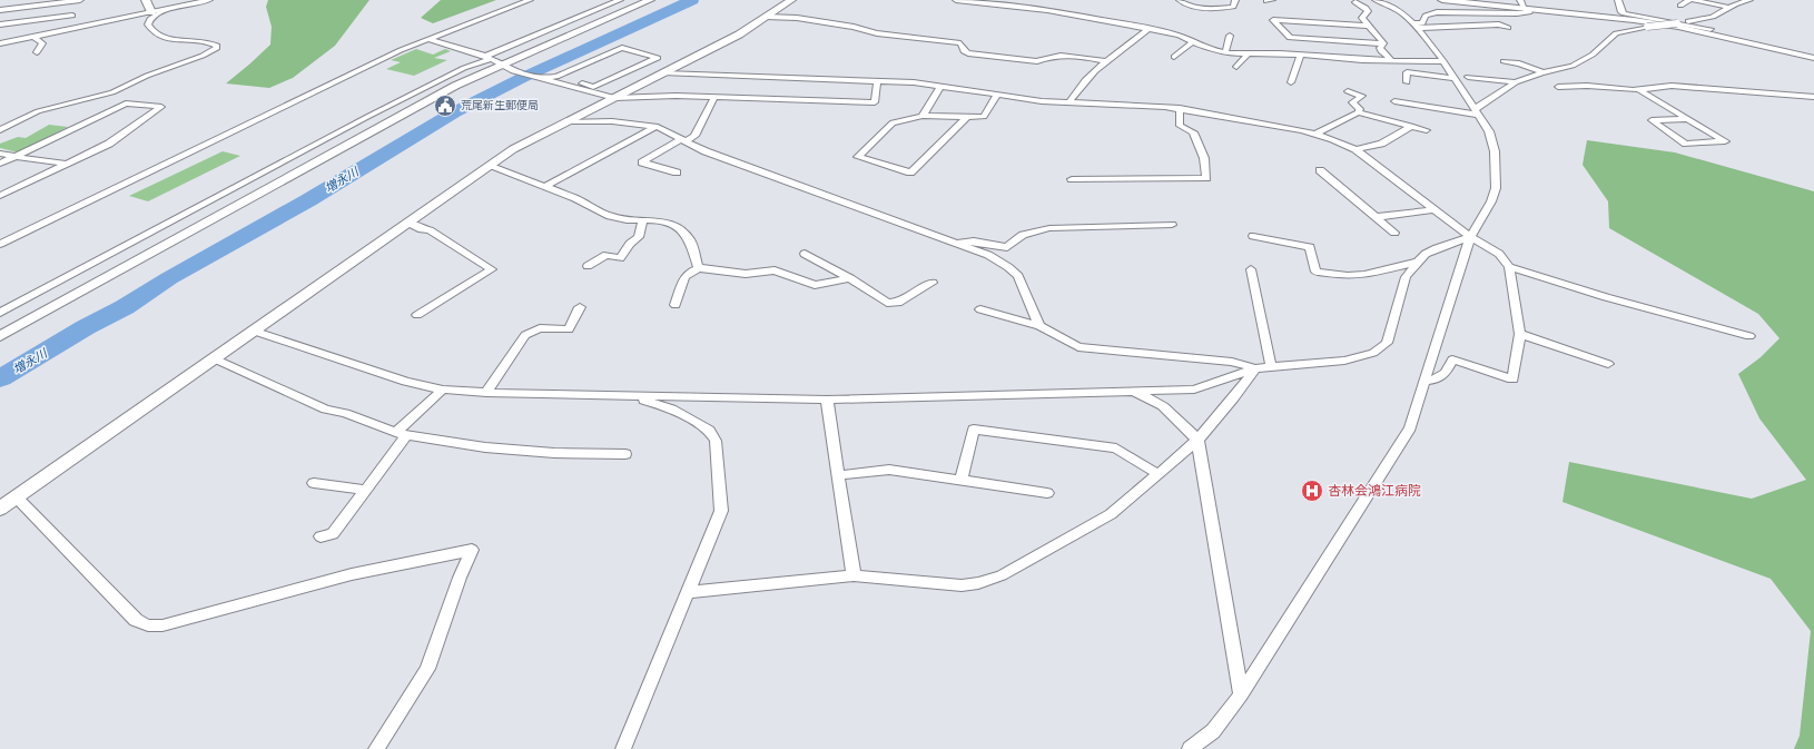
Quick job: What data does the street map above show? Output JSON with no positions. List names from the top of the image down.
{
  "water": ["増永川"],
  "places": {
    "public building": ["荒尾新生郵便局"],
    "hospital": ["杏林会鴻江病院"]
  }
}
